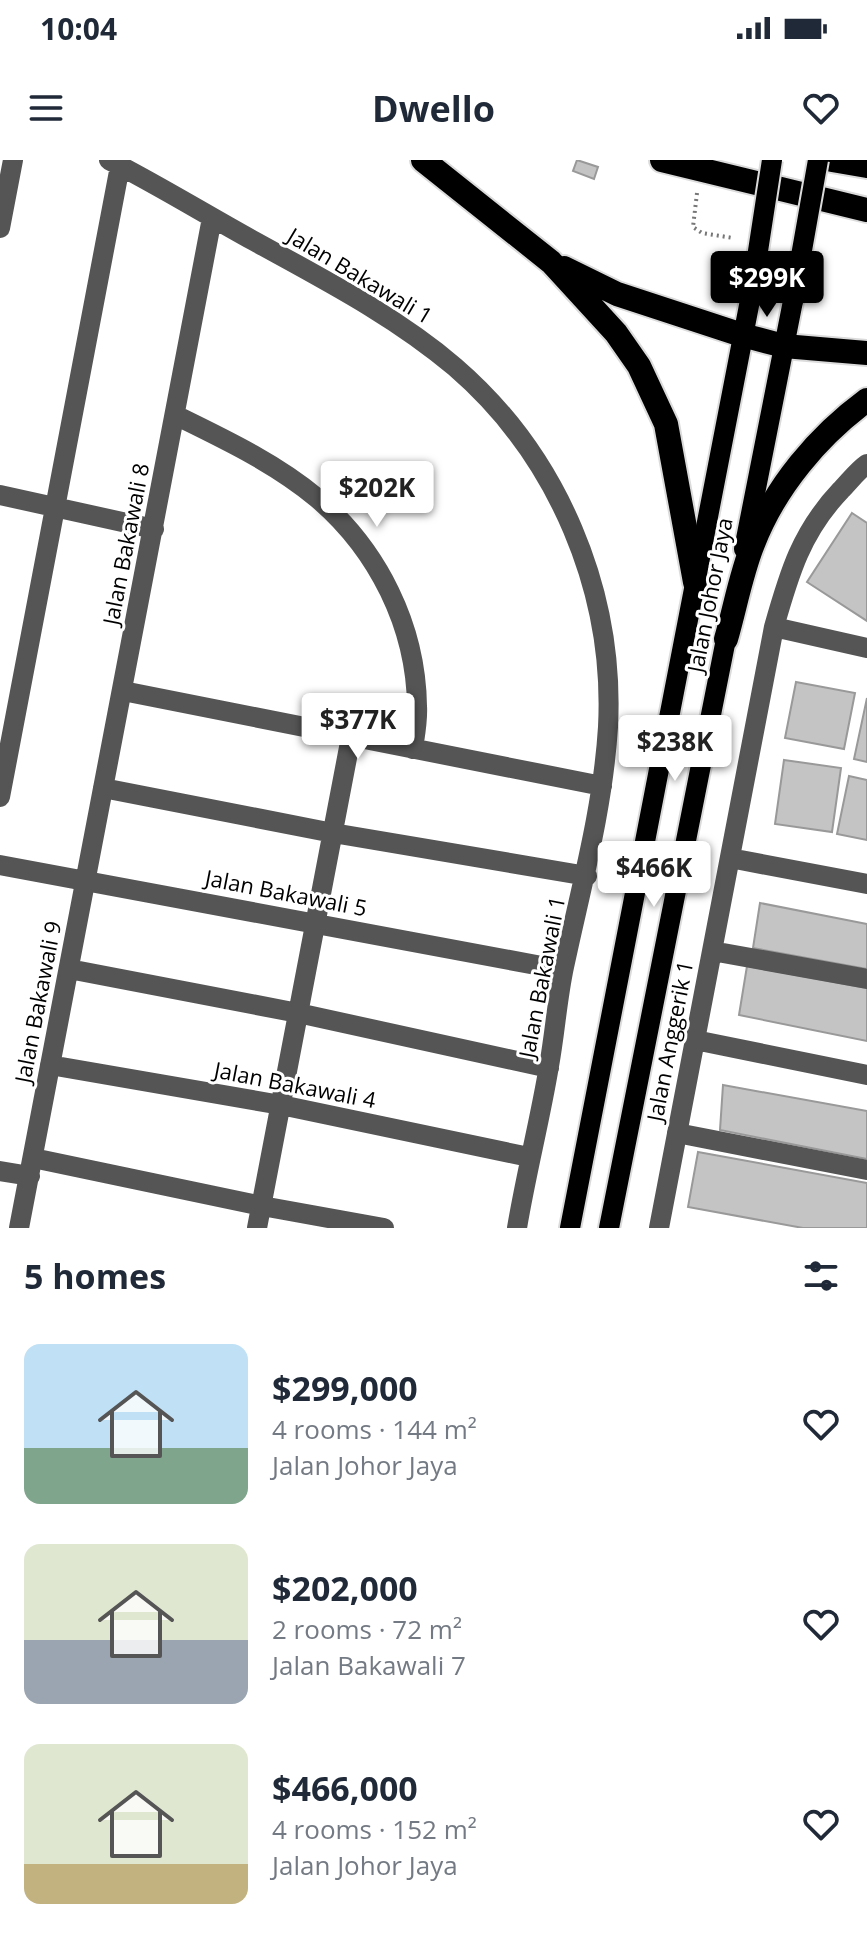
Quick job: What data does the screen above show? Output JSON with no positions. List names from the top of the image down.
{
  "streets": {
    "main road": ["Jalan Johor Jaya"],
    "street": [
      "Jalan Bakawali 1",
      "Jalan Bakawali 8",
      "Jalan Bakawali 5",
      "Jalan Bakawali 9",
      "Jalan Anggerik 1",
      "Jalan Bakawali 4"
    ]
  },
  "crossings": [
    ["Jalan Bakawali 1", "Jalan Bakawali 8"],
    ["Jalan Bakawali 1", "Jalan Bakawali 5"],
    ["Jalan Bakawali 1", "Jalan Bakawali 4"],
    ["Jalan Bakawali 8", "Jalan Bakawali 5"],
    ["Jalan Bakawali 8", "Jalan Bakawali 9"],
    ["Jalan Bakawali 5", "Jalan Bakawali 9"],
    ["Jalan Bakawali 9", "Jalan Bakawali 4"]
  ],
  "page": {
    "status": "10:04",
    "header": "Dwello",
    "price": [
      "$299K",
      "$202K",
      "$377K",
      "$238K",
      "$466K"
    ],
    "heading": "5 homes",
    "list": [
      {
        "name": "$299,000",
        "note": "4 rooms · 144 m² · Jalan Johor Jaya"
      },
      {
        "name": "$202,000",
        "note": "2 rooms · 72 m² · Jalan Bakawali 7"
      },
      {
        "name": "$466,000",
        "note": "4 rooms · 152 m² · Jalan Johor Jaya"
      }
    ]
  }
}
